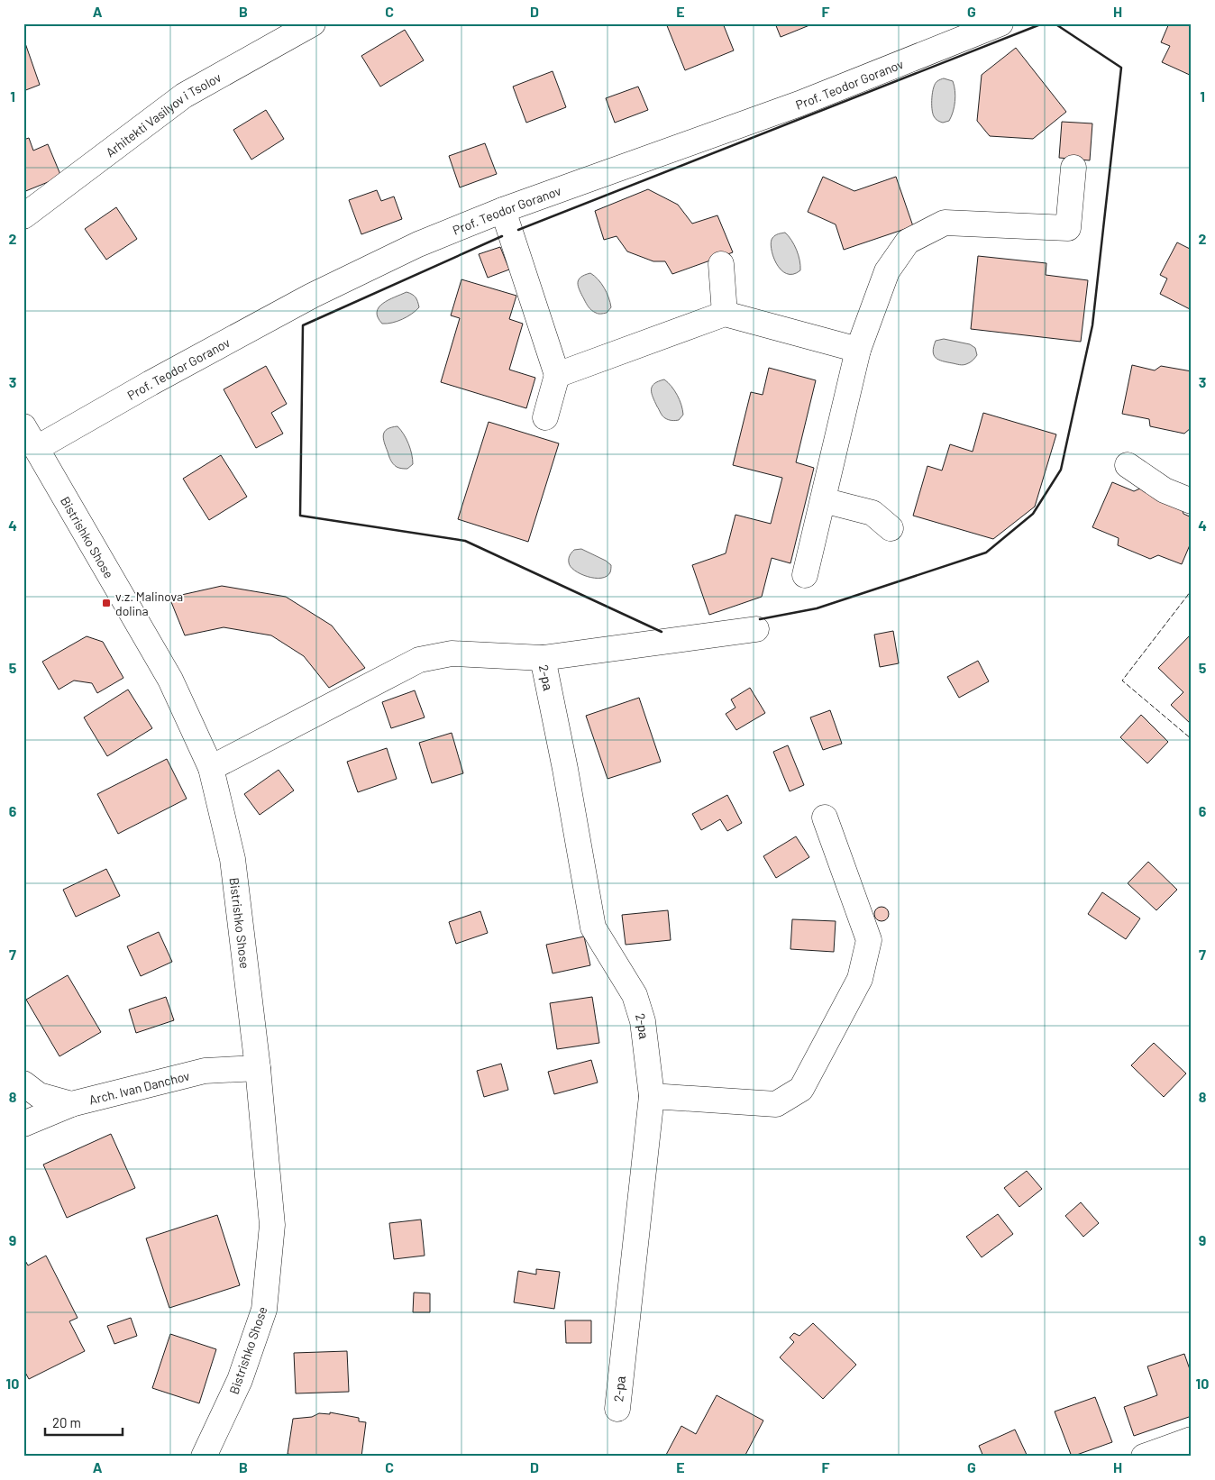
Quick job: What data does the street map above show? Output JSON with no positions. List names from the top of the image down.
{
  "streets": {
    "street": [
      "Prof. Teodor Goranov",
      "Arhitekti Vasilyov i Tsolov",
      "Bistrishko Shose",
      "2-ра",
      "Arch. Ivan Danchov"
    ]
  },
  "crossings": [
    ["Prof. Teodor Goranov", "Bistrishko Shose"],
    ["Bistrishko Shose", "Arch. Ivan Danchov"]
  ],
  "places": {
    "transit": ["v.z. Malinova dolina"]
  },
  "scale_bar": "20 m",
  "grid": {
    "columns": [
      "A",
      "B",
      "C",
      "D",
      "E",
      "F",
      "G",
      "H"
    ],
    "rows": [
      "1",
      "2",
      "3",
      "4",
      "5",
      "6",
      "7",
      "8",
      "9",
      "10"
    ]
  }
}
